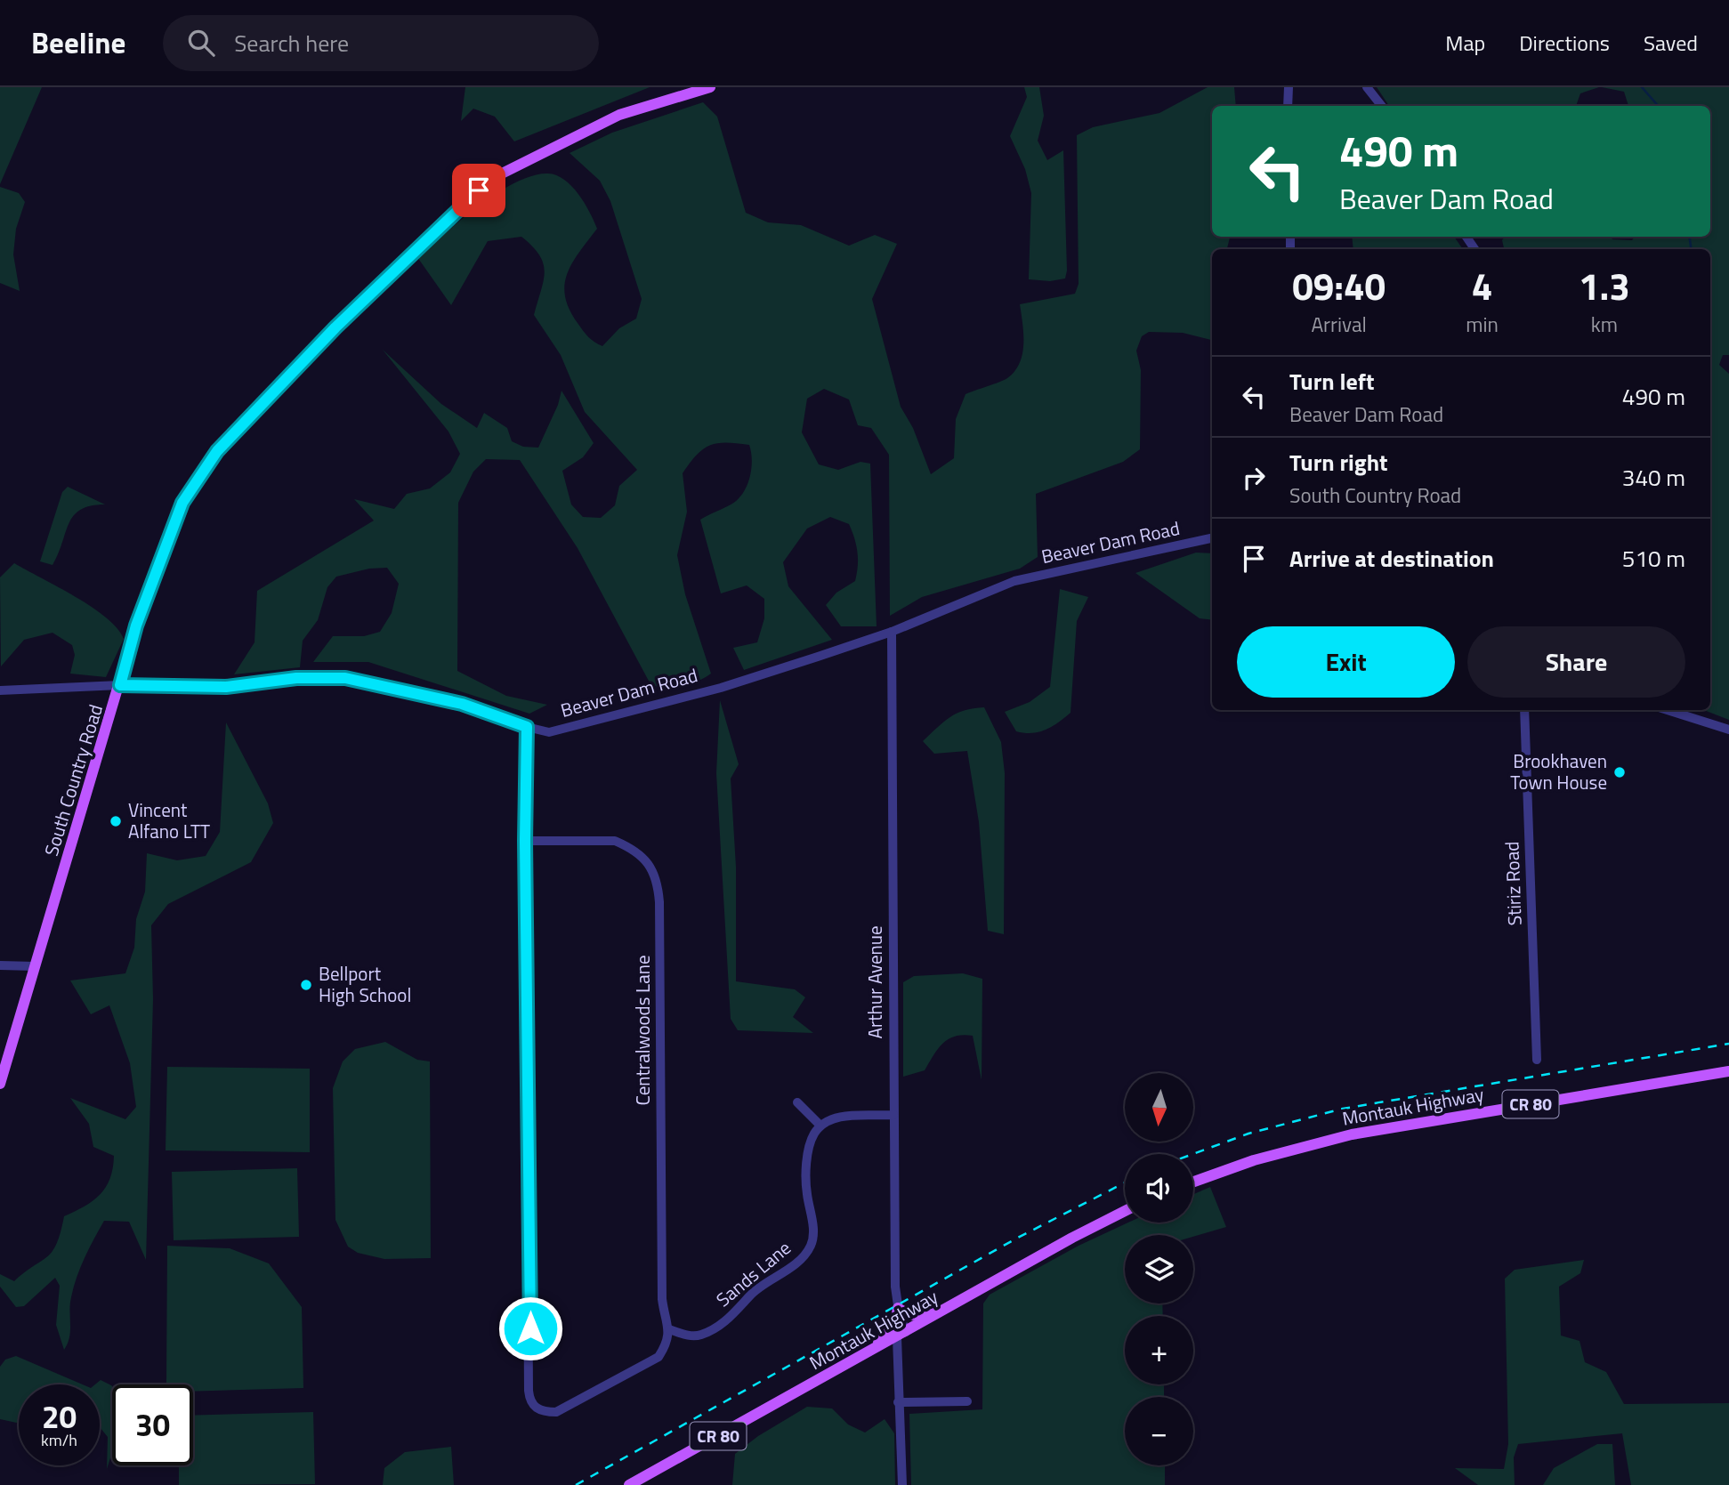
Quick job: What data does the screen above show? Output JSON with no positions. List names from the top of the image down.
{
  "streets": {
    "main road": ["South Country Road", "CR 80", "Montauk Highway"],
    "street": [
      "Beaver Dam Road",
      "Stiriz Road",
      "Arthur Avenue",
      "Centralwoods Lane",
      "Sands Lane"
    ]
  },
  "crossings": [
    ["Beaver Dam Road", "South Country Road"],
    ["Beaver Dam Road", "Arthur Avenue"],
    ["Arthur Avenue", "Montauk Highway"],
    ["Centralwoods Lane", "Sands Lane"]
  ],
  "places": ["Brookhaven Town House", "Vincent Alfano LTT", "Bellport High School"],
  "north": "bottom",
  "page": {
    "header": "Beeline",
    "search": "Search here",
    "nav": ["Map", "Directions", "Saved"],
    "turn": ["490 m", "Beaver Dam Road"],
    "eta": [
      "09:40",
      "Arrival",
      "4",
      "min",
      "1.3",
      "km"
    ],
    "list": [
      {
        "name": "Turn left",
        "note": "Beaver Dam Road",
        "value": "490 m"
      },
      {
        "name": "Turn right",
        "note": "South Country Road",
        "value": "340 m"
      },
      {
        "name": "Arrive at destination",
        "value": "510 m"
      }
    ],
    "buttons": ["Exit", "Share"],
    "map_buttons": ["+", "−"],
    "speed": "20 km/h",
    "limit": "30"
  }
}
